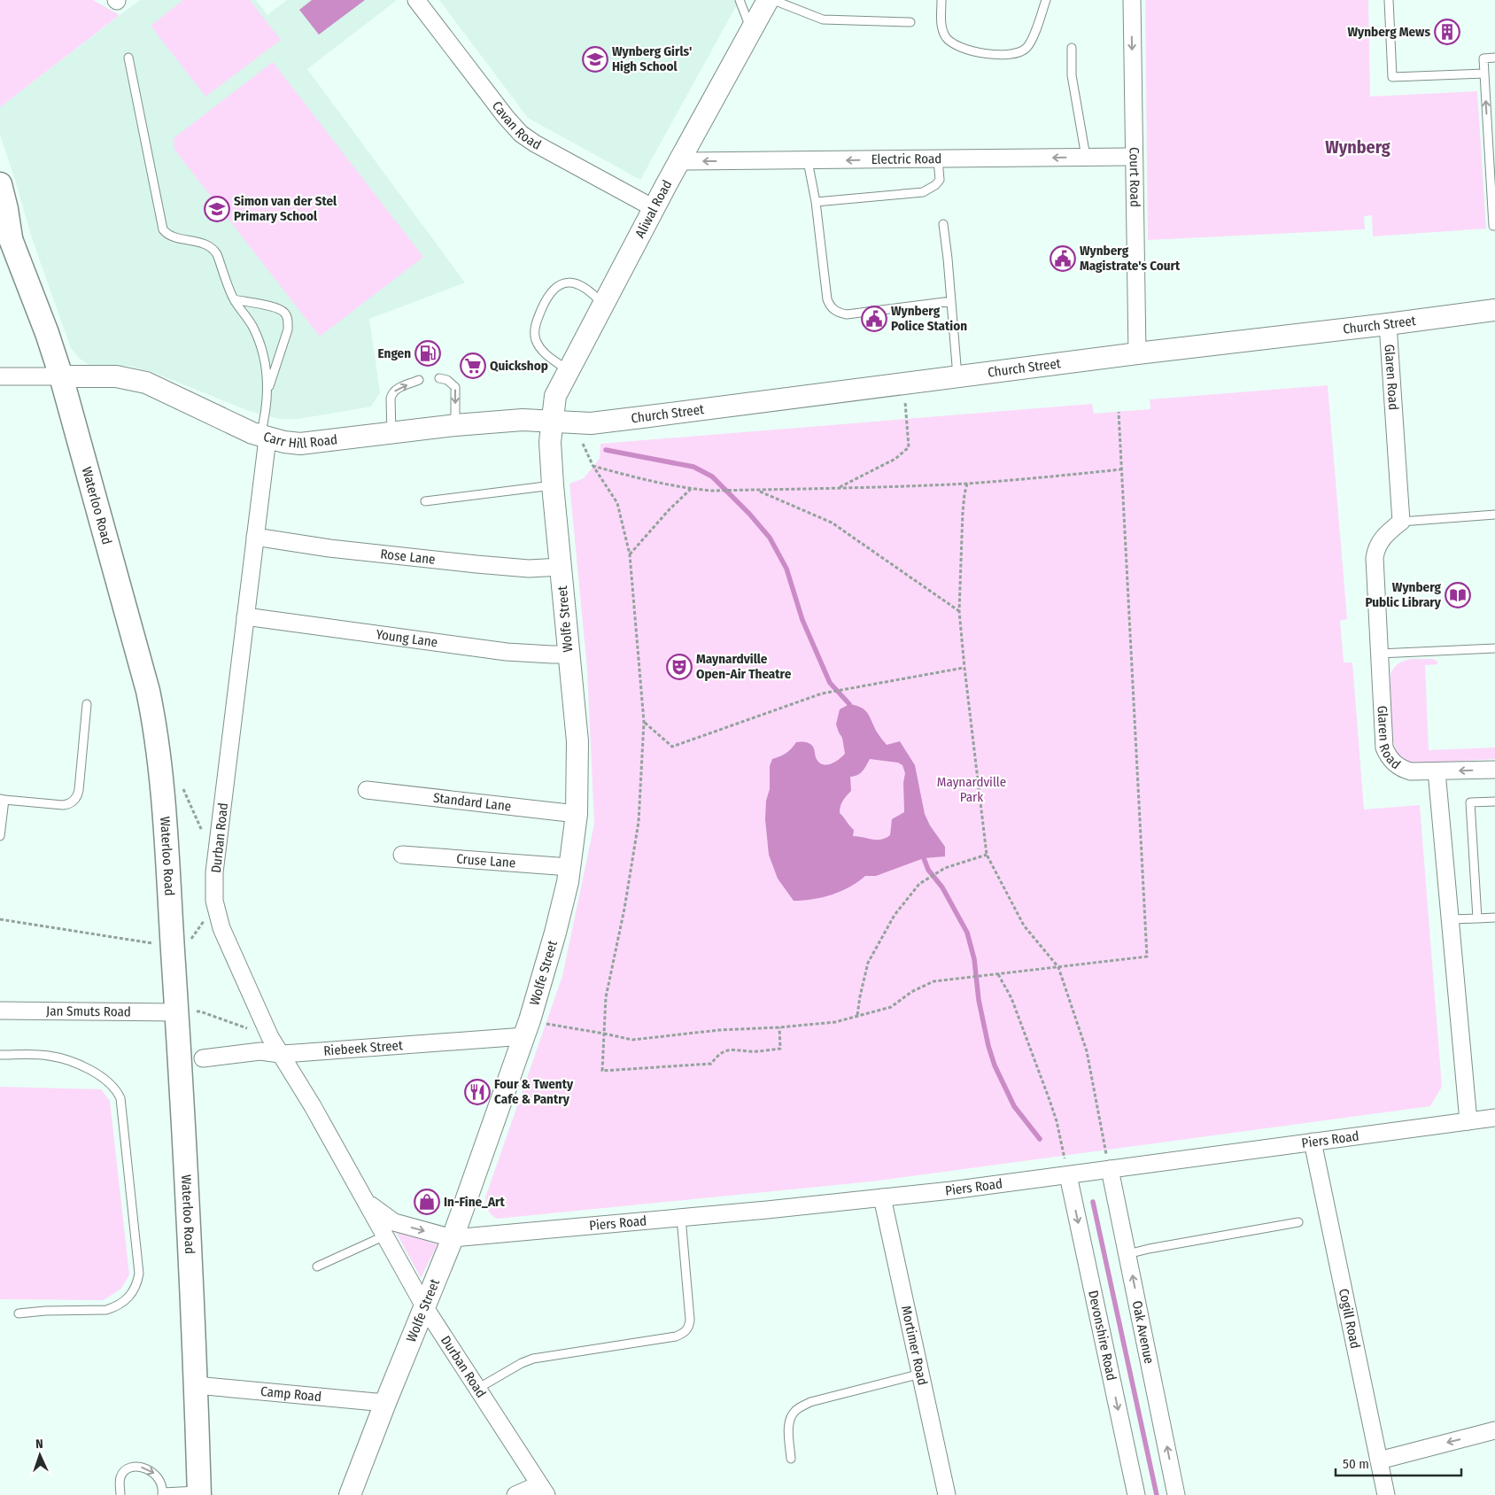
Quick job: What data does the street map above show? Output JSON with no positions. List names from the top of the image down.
{
  "streets": {
    "main road": ["Waterloo Road"],
    "street": [
      "Cavan Road",
      "Electric Road",
      "Court Road",
      "Aliwal Road",
      "Church Street",
      "Glaren Road",
      "Carr Hill Road",
      "Rose Lane",
      "Wolfe Street",
      "Young Lane",
      "Standard Lane",
      "Durban Road",
      "Cruse Lane",
      "Jan Smuts Road",
      "Riebeek Street",
      "Piers Road",
      "Cogill Road",
      "Oak Avenue",
      "Devonshire Road",
      "Mortimer Road",
      "Camp Road"
    ]
  },
  "crossings": [
    ["Cavan Road", "Aliwal Road"],
    ["Electric Road", "Court Road"],
    ["Electric Road", "Aliwal Road"],
    ["Court Road", "Church Street"],
    ["Aliwal Road", "Church Street"],
    ["Aliwal Road", "Carr Hill Road"],
    ["Aliwal Road", "Wolfe Street"],
    ["Church Street", "Glaren Road"],
    ["Church Street", "Carr Hill Road"],
    ["Church Street", "Wolfe Street"],
    ["Carr Hill Road", "Waterloo Road"],
    ["Carr Hill Road", "Wolfe Street"],
    ["Carr Hill Road", "Durban Road"],
    ["Waterloo Road", "Jan Smuts Road"],
    ["Waterloo Road", "Camp Road"],
    ["Rose Lane", "Wolfe Street"],
    ["Rose Lane", "Durban Road"],
    ["Wolfe Street", "Young Lane"],
    ["Wolfe Street", "Standard Lane"],
    ["Wolfe Street", "Durban Road"],
    ["Wolfe Street", "Cruse Lane"],
    ["Wolfe Street", "Riebeek Street"],
    ["Wolfe Street", "Piers Road"],
    ["Wolfe Street", "Camp Road"],
    ["Young Lane", "Durban Road"],
    ["Durban Road", "Riebeek Street"],
    ["Durban Road", "Piers Road"],
    ["Piers Road", "Cogill Road"],
    ["Piers Road", "Oak Avenue"],
    ["Piers Road", "Devonshire Road"],
    ["Piers Road", "Mortimer Road"]
  ],
  "one_way": [
    "Electric Road",
    "Court Road",
    "Oak Avenue",
    "Devonshire Road"
  ],
  "districts": ["Wynberg"],
  "parks": ["Maynardville Park"],
  "places": {
    "building": ["Wynberg Mews"],
    "school or university": ["Wynberg Girls' High School", "Simon van der Stel Primary School"],
    "public building": ["Wynberg Magistrate's Court", "Wynberg Police Station"],
    "fuel station": ["Engen"],
    "supermarket": ["Quickshop"],
    "library": ["Wynberg Public Library"],
    "theatre": ["Maynardville Open-Air Theatre"],
    "restaurant": ["Four & Twenty Cafe & Pantry"],
    "shop": ["In-Fine_Art"]
  },
  "scale_bar": "50 m",
  "north": "top"
}
